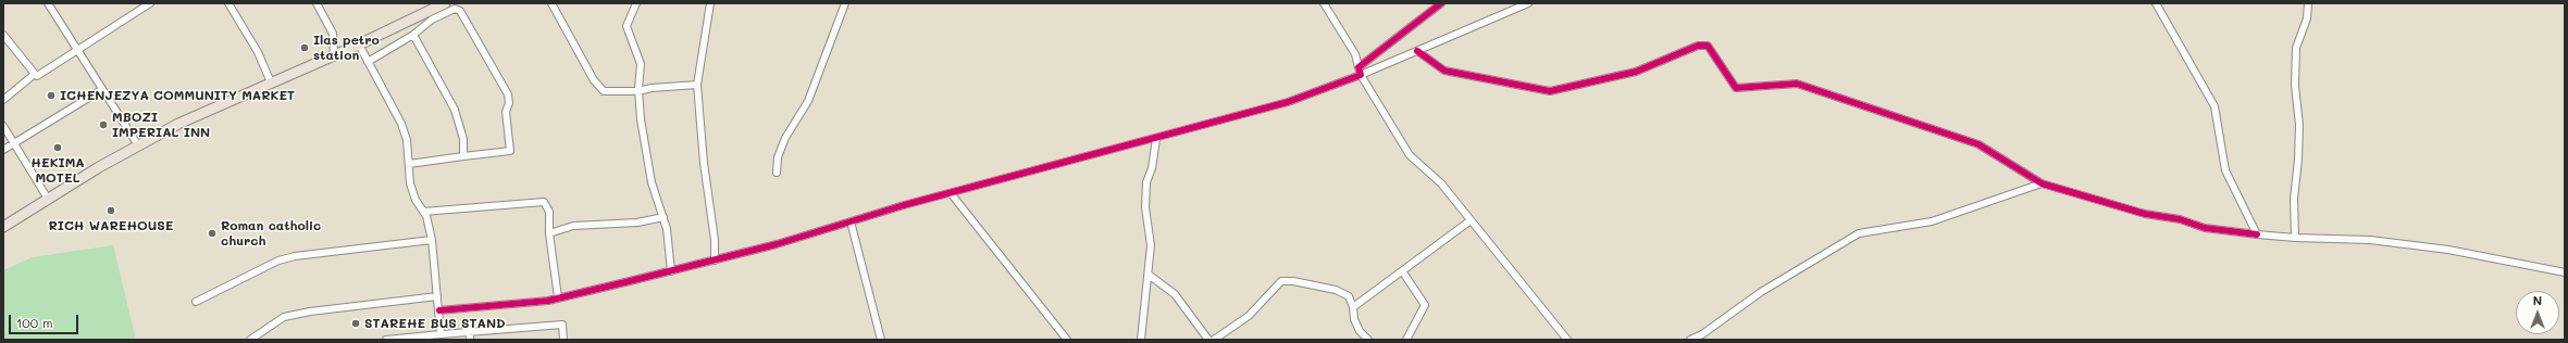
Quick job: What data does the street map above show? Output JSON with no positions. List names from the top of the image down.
{
  "places": [
    "Ilas petro station",
    "ICHENJEZYA COMMUNITY MARKET",
    "MBOZI IMPERIAL INN",
    "HEKIMA MOTEL",
    "RICH WAREHOUSE",
    "Roman catholic church",
    "STAREHE BUS STAND"
  ],
  "scale_bar": "100 m",
  "north": "top"
}
